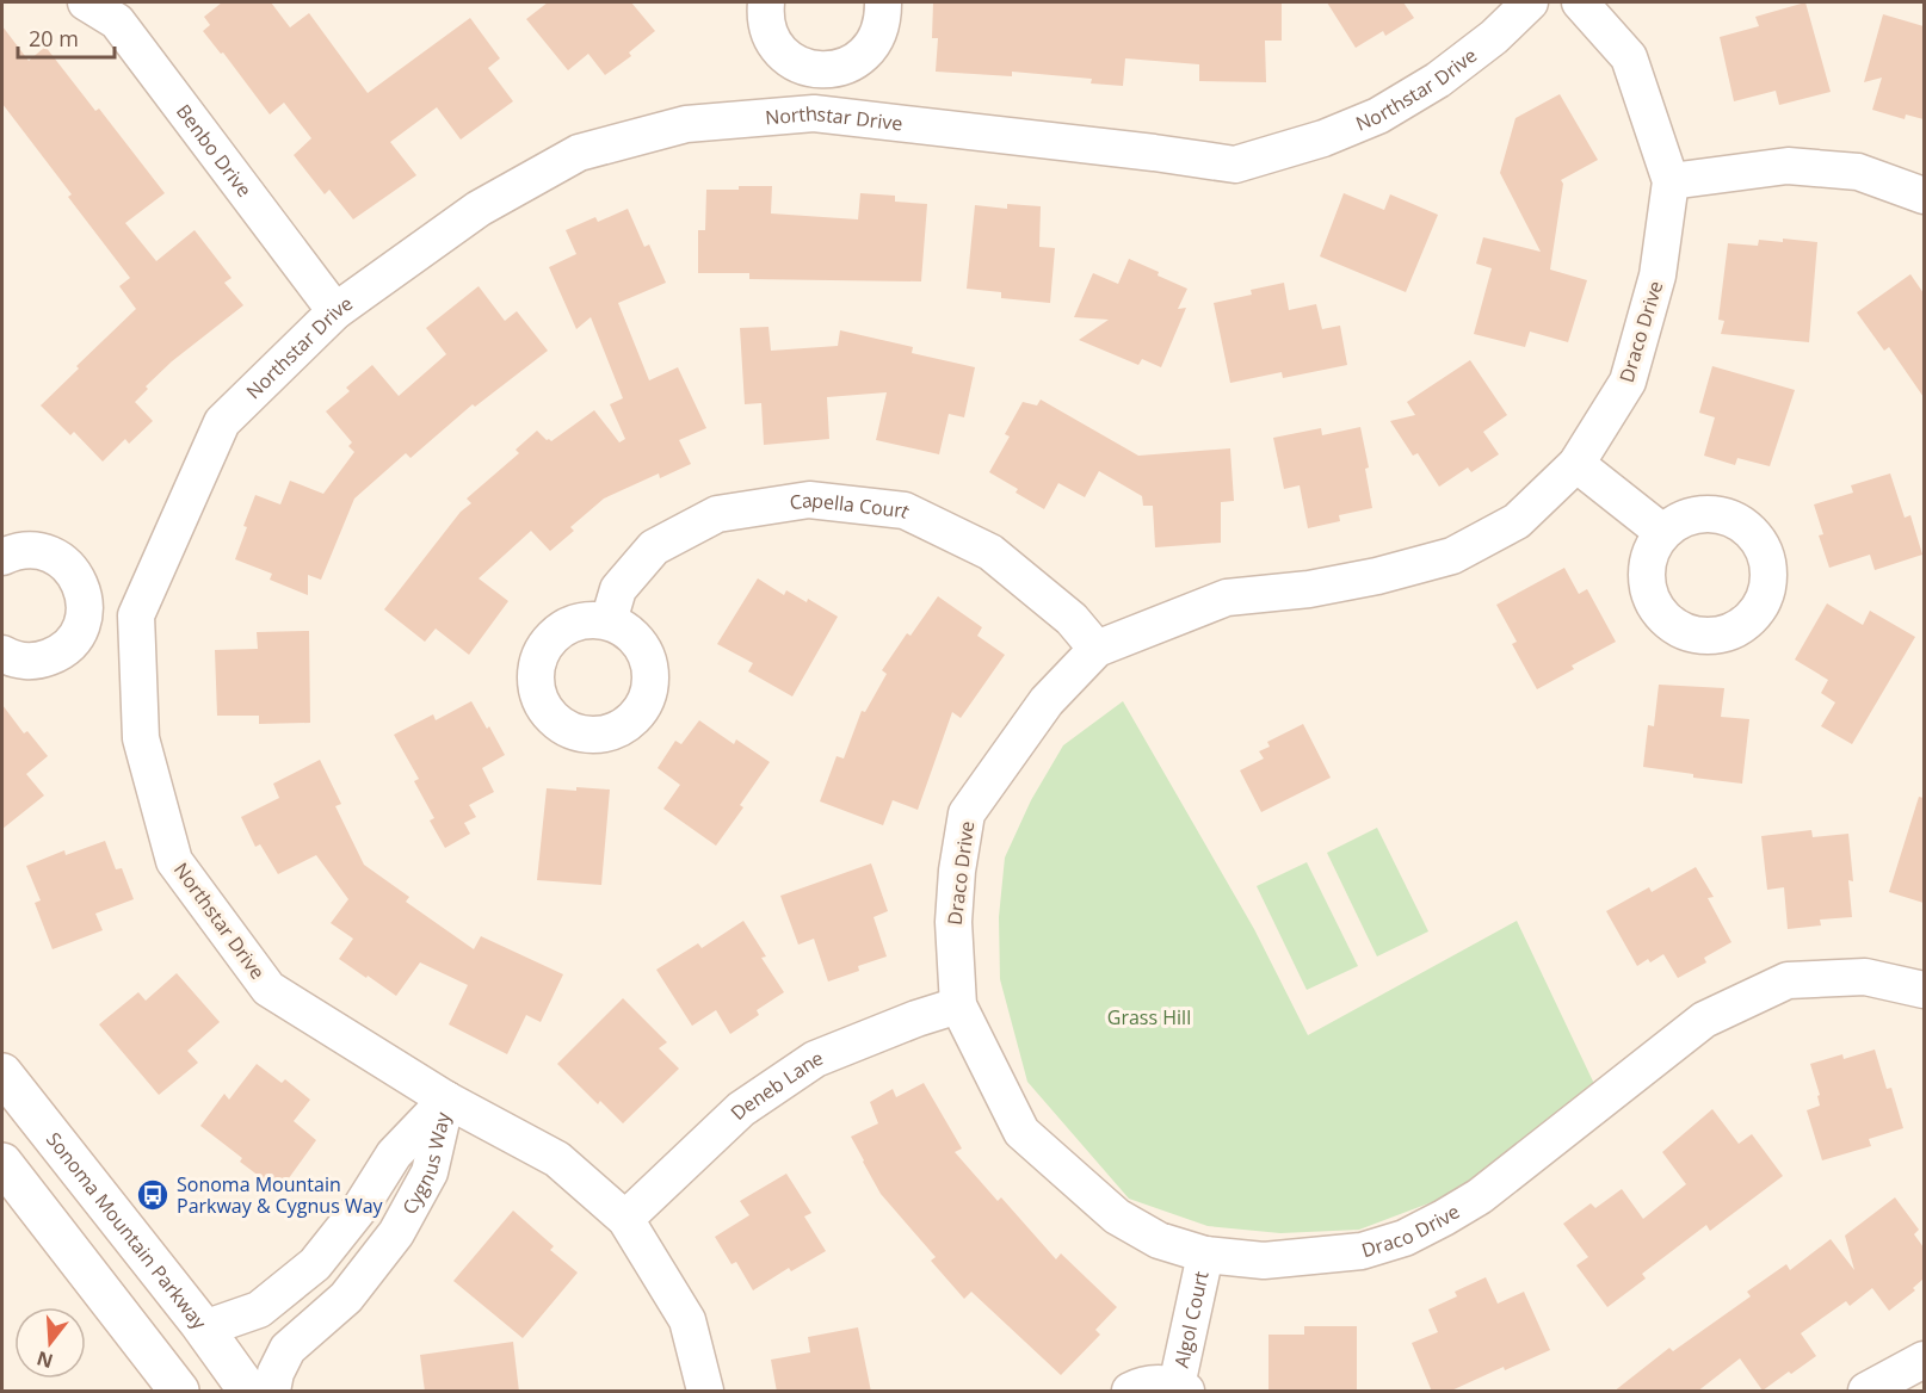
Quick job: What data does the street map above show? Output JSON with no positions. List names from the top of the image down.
{
  "streets": {
    "main road": ["Sonoma Mountain Parkway"],
    "street": [
      "Northstar Drive",
      "Benbo Drive",
      "Draco Drive",
      "Capella Court",
      "Deneb Lane",
      "Cygnus Way",
      "Algol Court"
    ]
  },
  "crossings": [
    ["Northstar Drive", "Benbo Drive"],
    ["Northstar Drive", "Deneb Lane"],
    ["Northstar Drive", "Cygnus Way"],
    ["Draco Drive", "Capella Court"],
    ["Draco Drive", "Deneb Lane"],
    ["Draco Drive", "Algol Court"],
    ["Cygnus Way", "Sonoma Mountain Parkway"]
  ],
  "parks": ["Grass Hill"],
  "places": {
    "bus stop": ["Sonoma Mountain Parkway & Cygnus Way"]
  },
  "scale_bar": "20 m",
  "north": "bottom"
}
